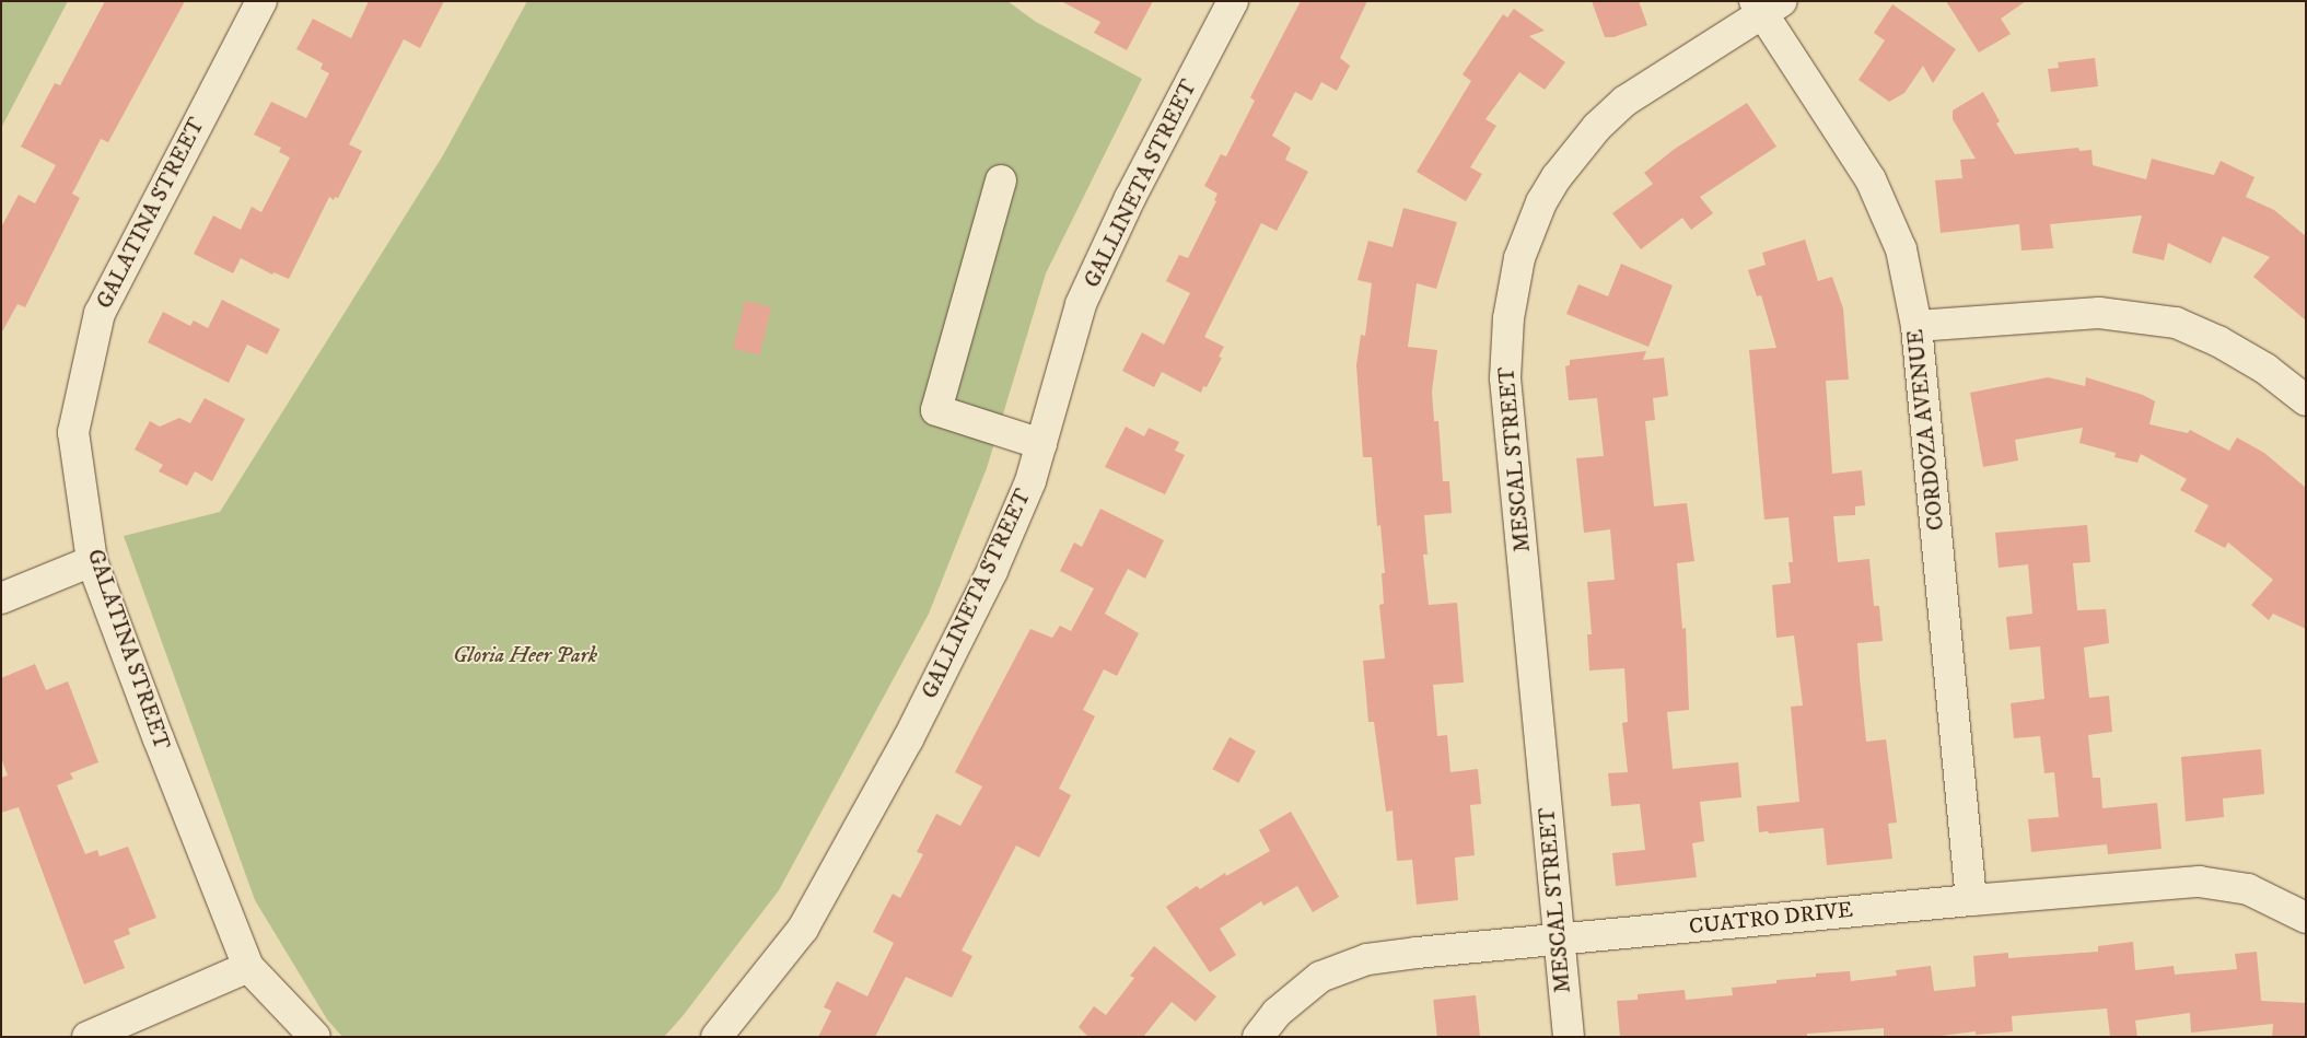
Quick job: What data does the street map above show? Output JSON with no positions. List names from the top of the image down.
{
  "streets": {
    "street": [
      "GALLINETA STREET",
      "GALATINA STREET",
      "CORDOZA AVENUE",
      "MESCAL STREET",
      "CUATRO DRIVE"
    ]
  },
  "crossings": [
    ["CORDOZA AVENUE", "MESCAL STREET"],
    ["CORDOZA AVENUE", "CUATRO DRIVE"],
    ["MESCAL STREET", "CUATRO DRIVE"]
  ],
  "parks": ["Gloria Heer Park"]
}
